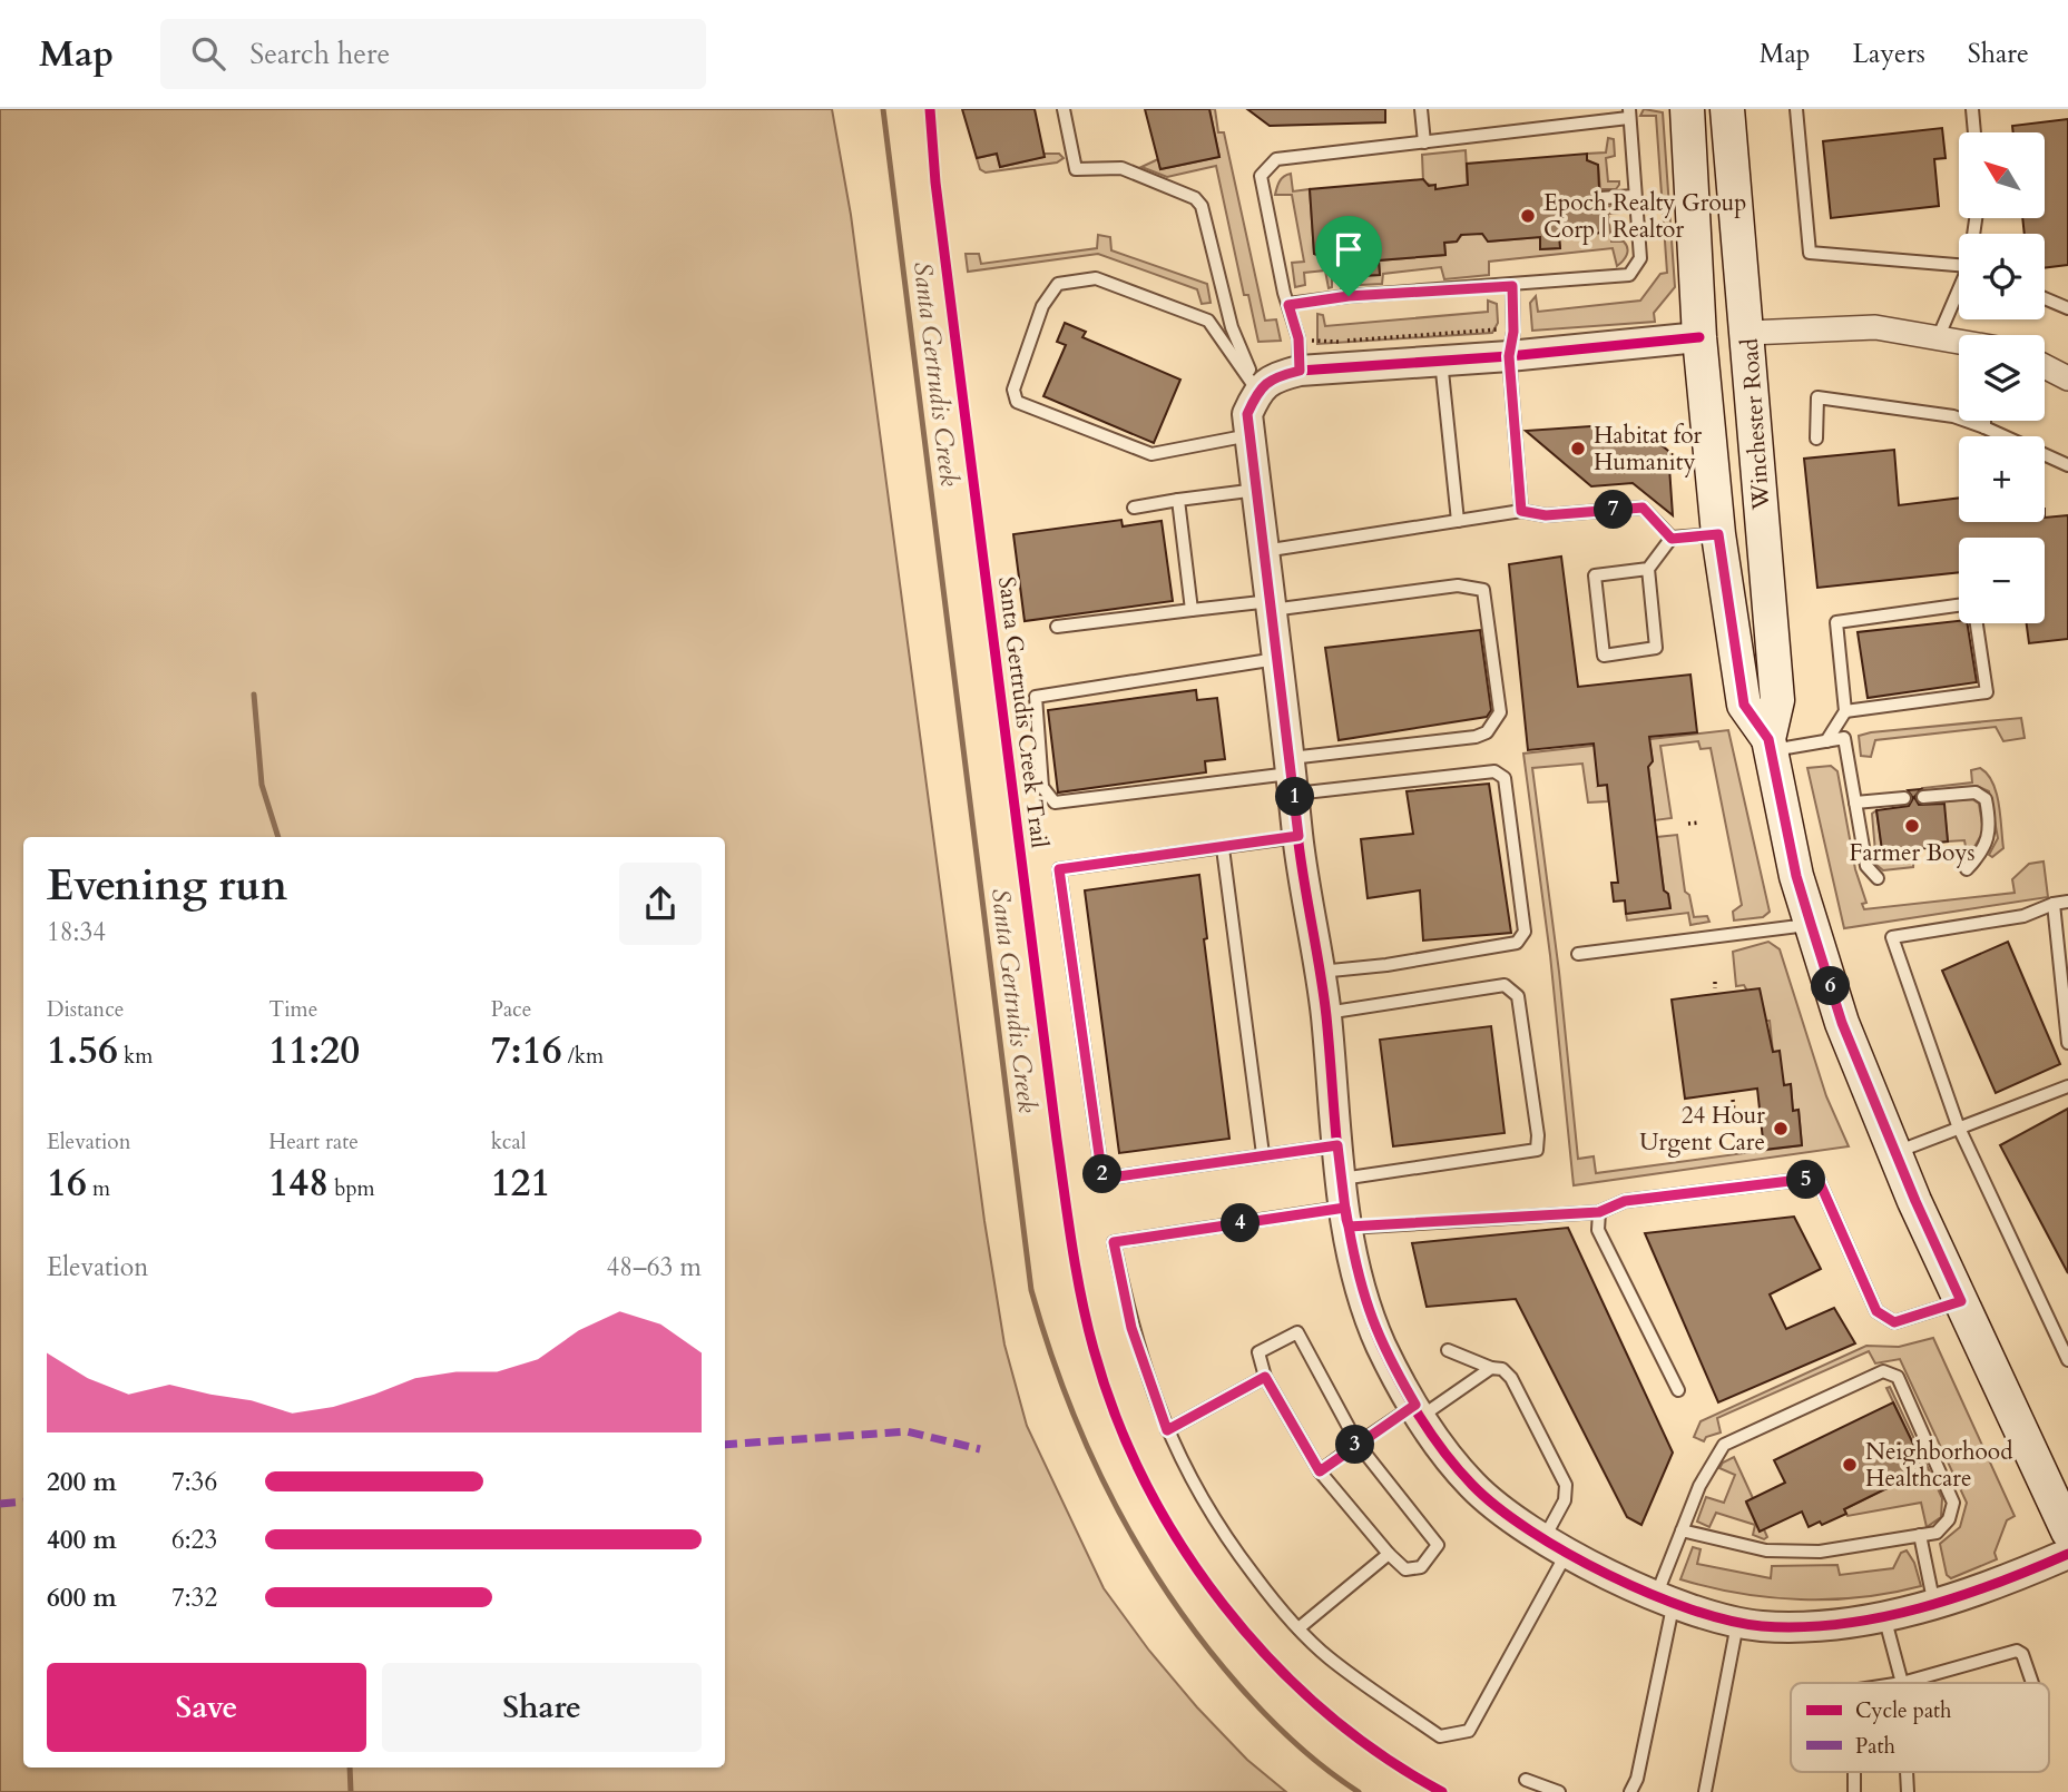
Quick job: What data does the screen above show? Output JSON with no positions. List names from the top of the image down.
{
  "streets": {
    "main road": ["Winchester Road"],
    "cycle path": ["Santa Gertrudis Creek Trail"]
  },
  "water": ["Santa Gertrudis Creek"],
  "places": [
    "Epoch Realty Group Corp | Realtor",
    "Habitat for Humanity",
    "Farmer Boys",
    "24 Hour Urgent Care",
    "Neighborhood Healthcare"
  ],
  "legend": ["Cycle path", "Path"],
  "north": "top left",
  "page": {
    "header": "Map",
    "search": "Search here",
    "nav": ["Map", "Layers", "Share"],
    "map_buttons": ["+", "−"],
    "pins": [
      "7",
      "1",
      "6",
      "2",
      "5",
      "4",
      "3"
    ],
    "heading": ["Evening run", "18:34"],
    "stats": [
      ["Distance", "1.56 km"],
      ["Time", "11:20"],
      ["Pace", "7:16 /km"],
      ["Elevation", "16 m"],
      ["Heart rate", "148 bpm"],
      ["kcal", "121"]
    ],
    "chart": ["Elevation", "48–63 m"],
    "list": [
      {
        "name": "200 m",
        "note": "7:36"
      },
      {
        "name": "400 m",
        "note": "6:23"
      },
      {
        "name": "600 m",
        "note": "7:32"
      }
    ],
    "buttons": ["Save", "Share"]
  }
}
